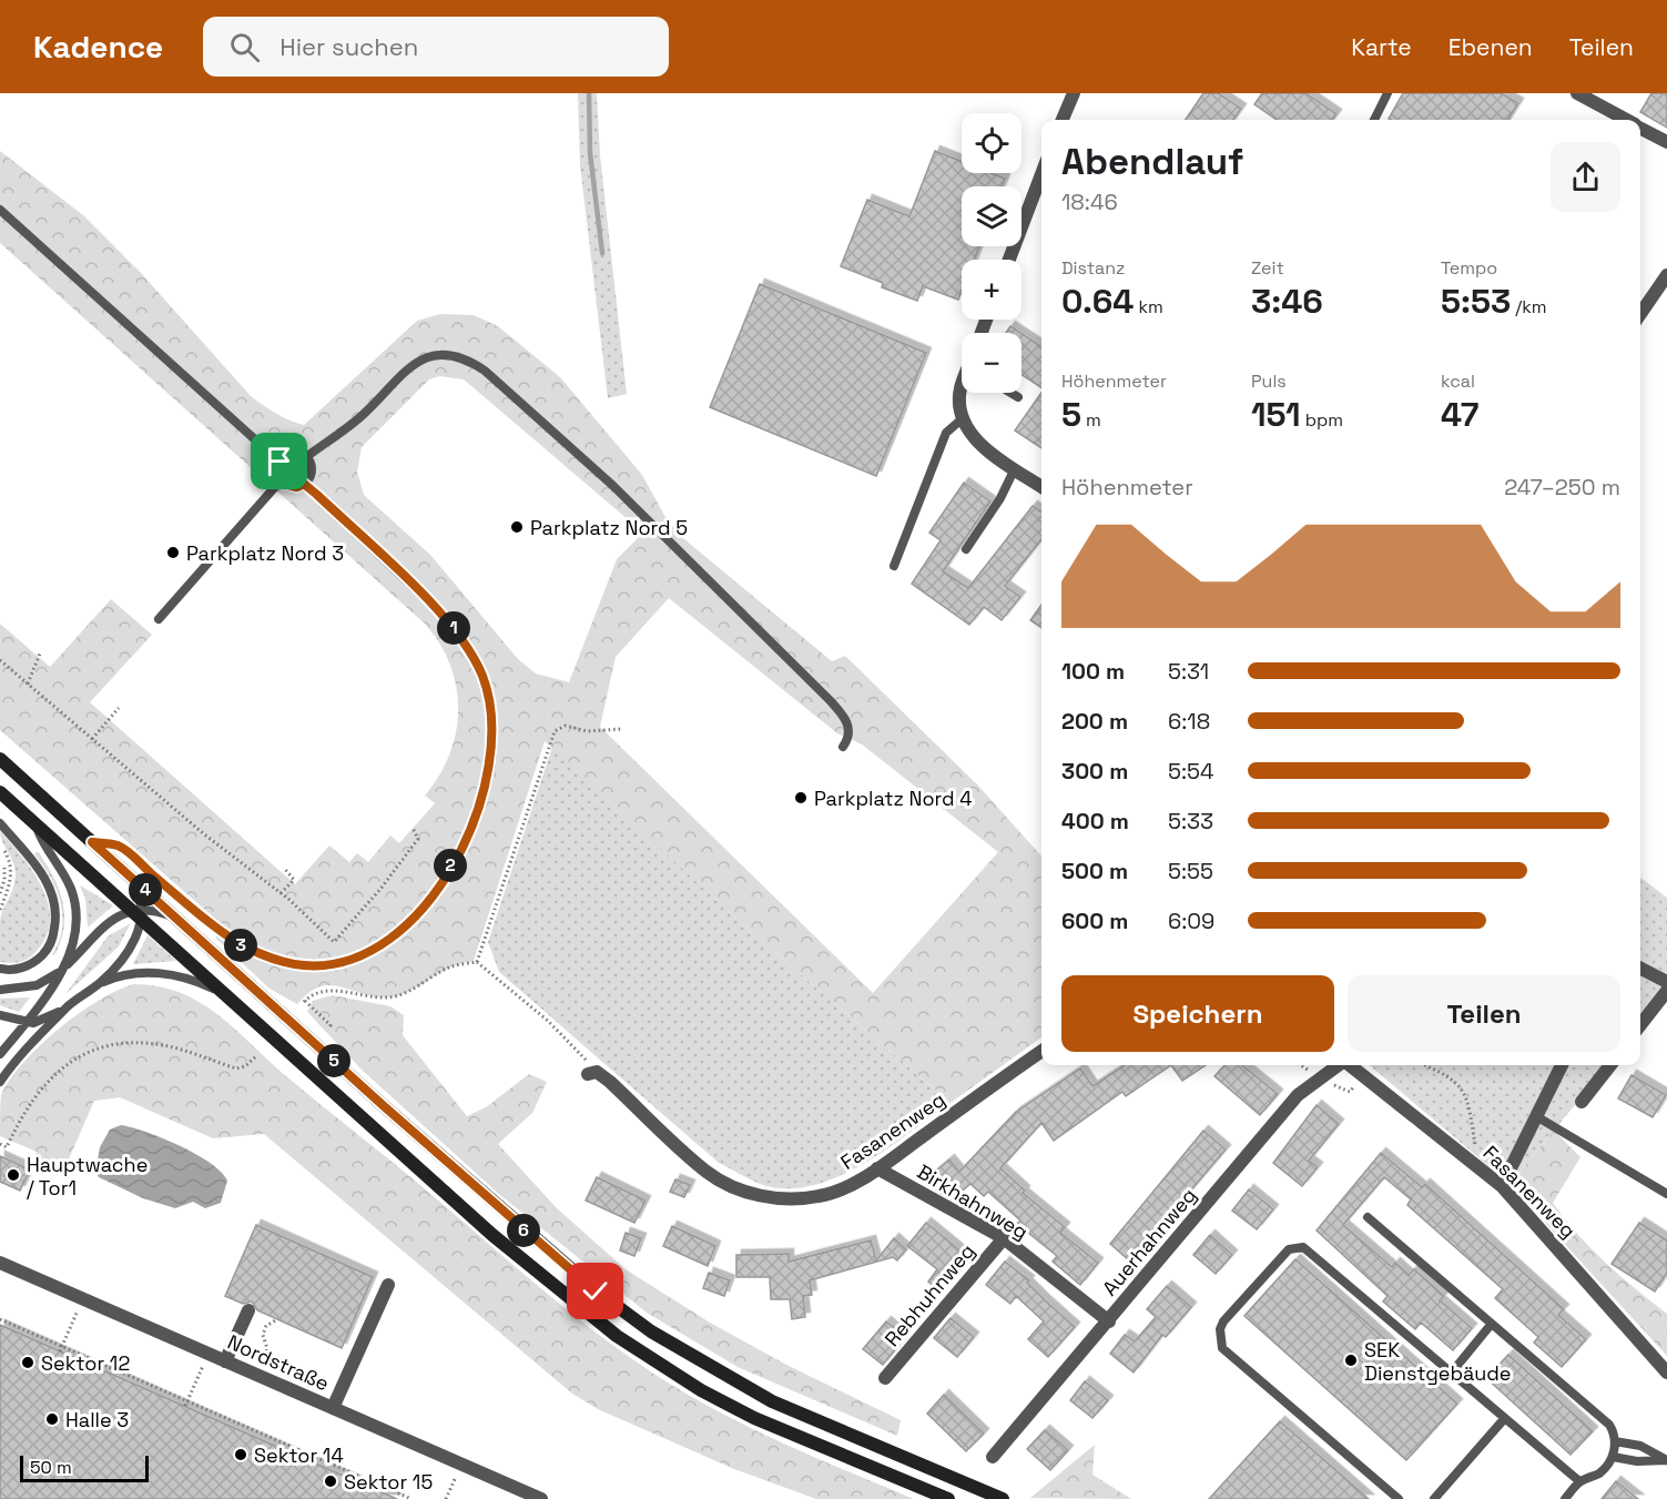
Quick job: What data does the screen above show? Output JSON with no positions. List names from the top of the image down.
{
  "streets": {
    "street": [
      "Fasanenweg",
      "Birkhahnweg",
      "Auerhahnweg",
      "Rebhuhnweg",
      "Nordstraße"
    ]
  },
  "crossings": [
    ["Fasanenweg", "Birkhahnweg"],
    ["Birkhahnweg", "Auerhahnweg"],
    ["Birkhahnweg", "Rebhuhnweg"]
  ],
  "places": [
    "Parkplatz Nord 5",
    "Parkplatz Nord 3",
    "Parkplatz Nord 4",
    "Hauptwache / Tor1",
    "SEK Dienstgebäude",
    "Sektor 12",
    "Halle 3",
    "Sektor 14",
    "Sektor 15"
  ],
  "scale_bar": "50 m",
  "page": {
    "header": "Kadence",
    "search": "Hier suchen",
    "nav": ["Karte", "Ebenen", "Teilen"],
    "map_buttons": ["+", "−"],
    "heading": ["Abendlauf", "18:46"],
    "stats": [
      ["Distanz", "0.64 km"],
      ["Zeit", "3:46"],
      ["Tempo", "5:53 /km"],
      ["Höhenmeter", "5 m"],
      ["Puls", "151 bpm"],
      ["kcal", "47"]
    ],
    "chart": ["Höhenmeter", "247–250 m"],
    "pins": [
      "1",
      "2",
      "4",
      "3",
      "5",
      "6"
    ],
    "list": [
      {
        "name": "100 m",
        "note": "5:31"
      },
      {
        "name": "200 m",
        "note": "6:18"
      },
      {
        "name": "300 m",
        "note": "5:54"
      },
      {
        "name": "400 m",
        "note": "5:33"
      },
      {
        "name": "500 m",
        "note": "5:55"
      },
      {
        "name": "600 m",
        "note": "6:09"
      }
    ],
    "buttons": ["Speichern", "Teilen"],
    "scale": "50 m"
  }
}
